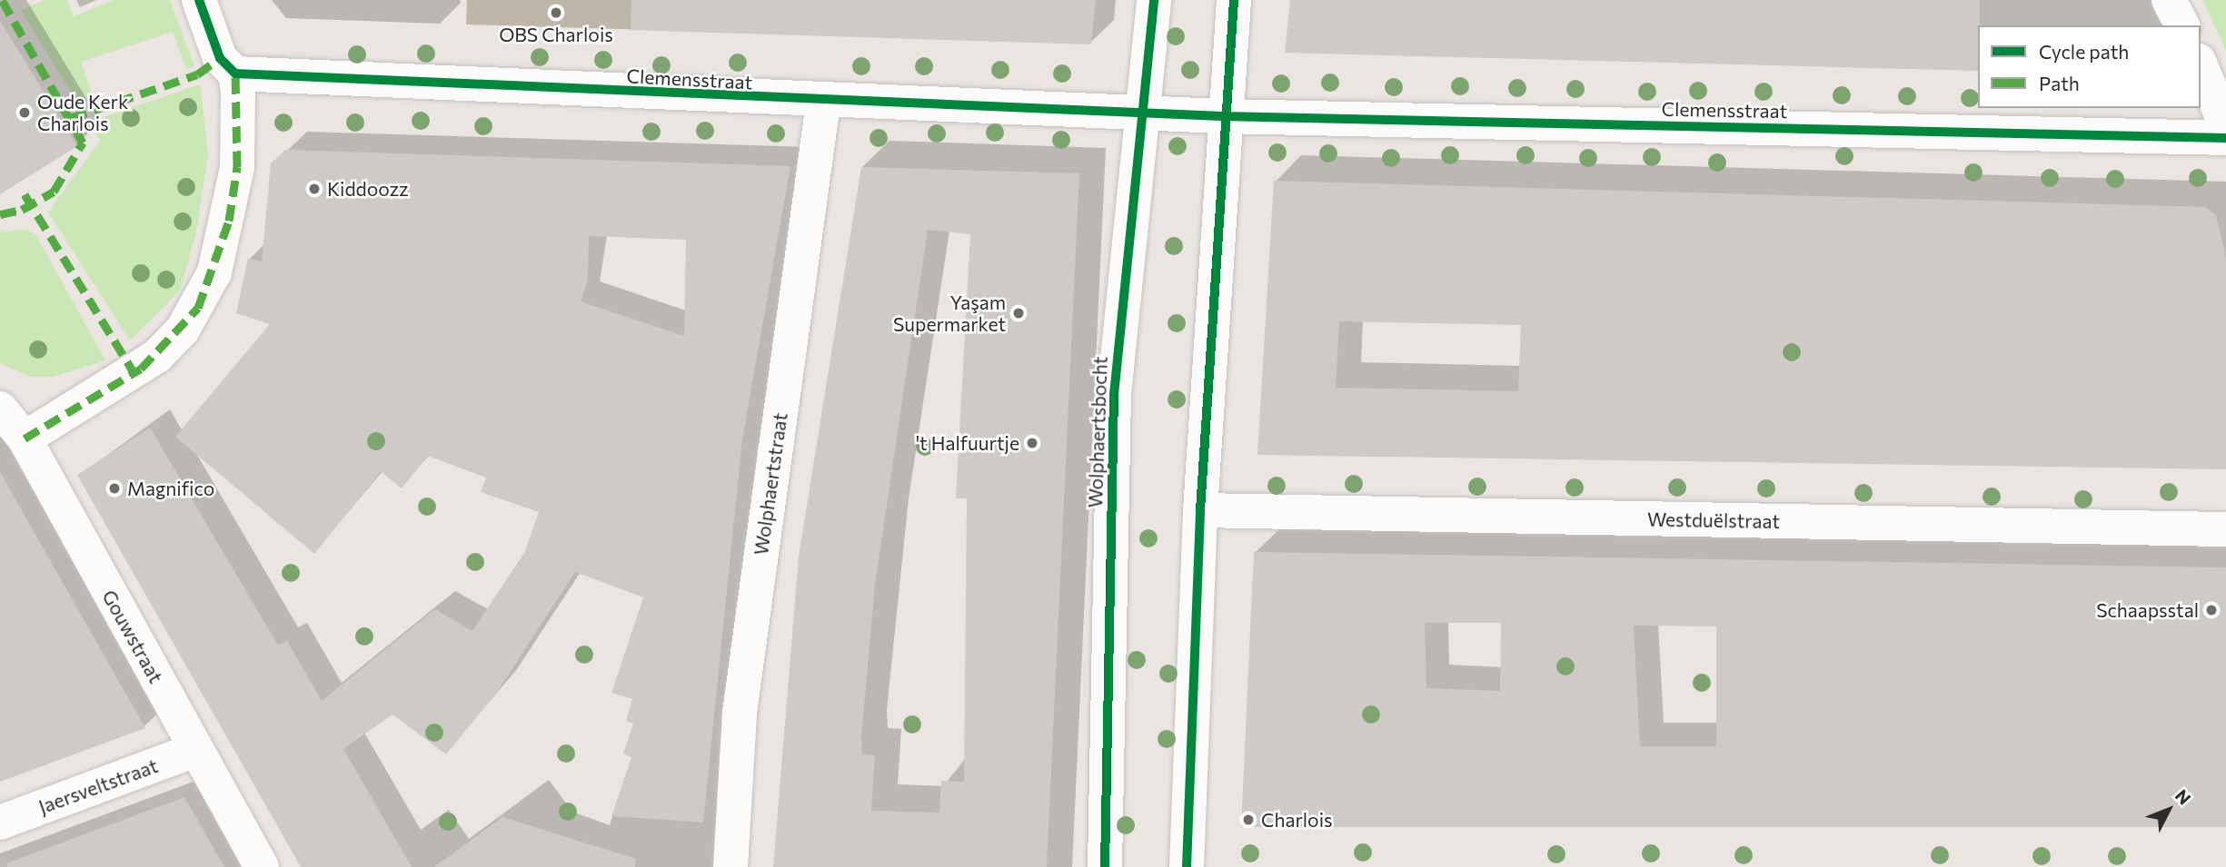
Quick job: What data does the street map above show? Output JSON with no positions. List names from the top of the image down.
{
  "streets": {
    "street": [
      "Clemensstraat",
      "Wolphaertsbocht",
      "Wolphaertstraat",
      "Westduëlstraat",
      "Gouwstraat",
      "Jaersveltstraat"
    ]
  },
  "crossings": [
    ["Clemensstraat", "Wolphaertsbocht"],
    ["Clemensstraat", "Wolphaertstraat"],
    ["Gouwstraat", "Jaersveltstraat"]
  ],
  "places": [
    "OBS Charlois",
    "Oude Kerk Charlois",
    "Kiddoozz",
    "Yaşam Supermarket",
    "'t Halfuurtje",
    "Magnifico",
    "Schaapsstal",
    "Charlois"
  ],
  "legend": ["Cycle path", "Path"],
  "north": "top right"
}
